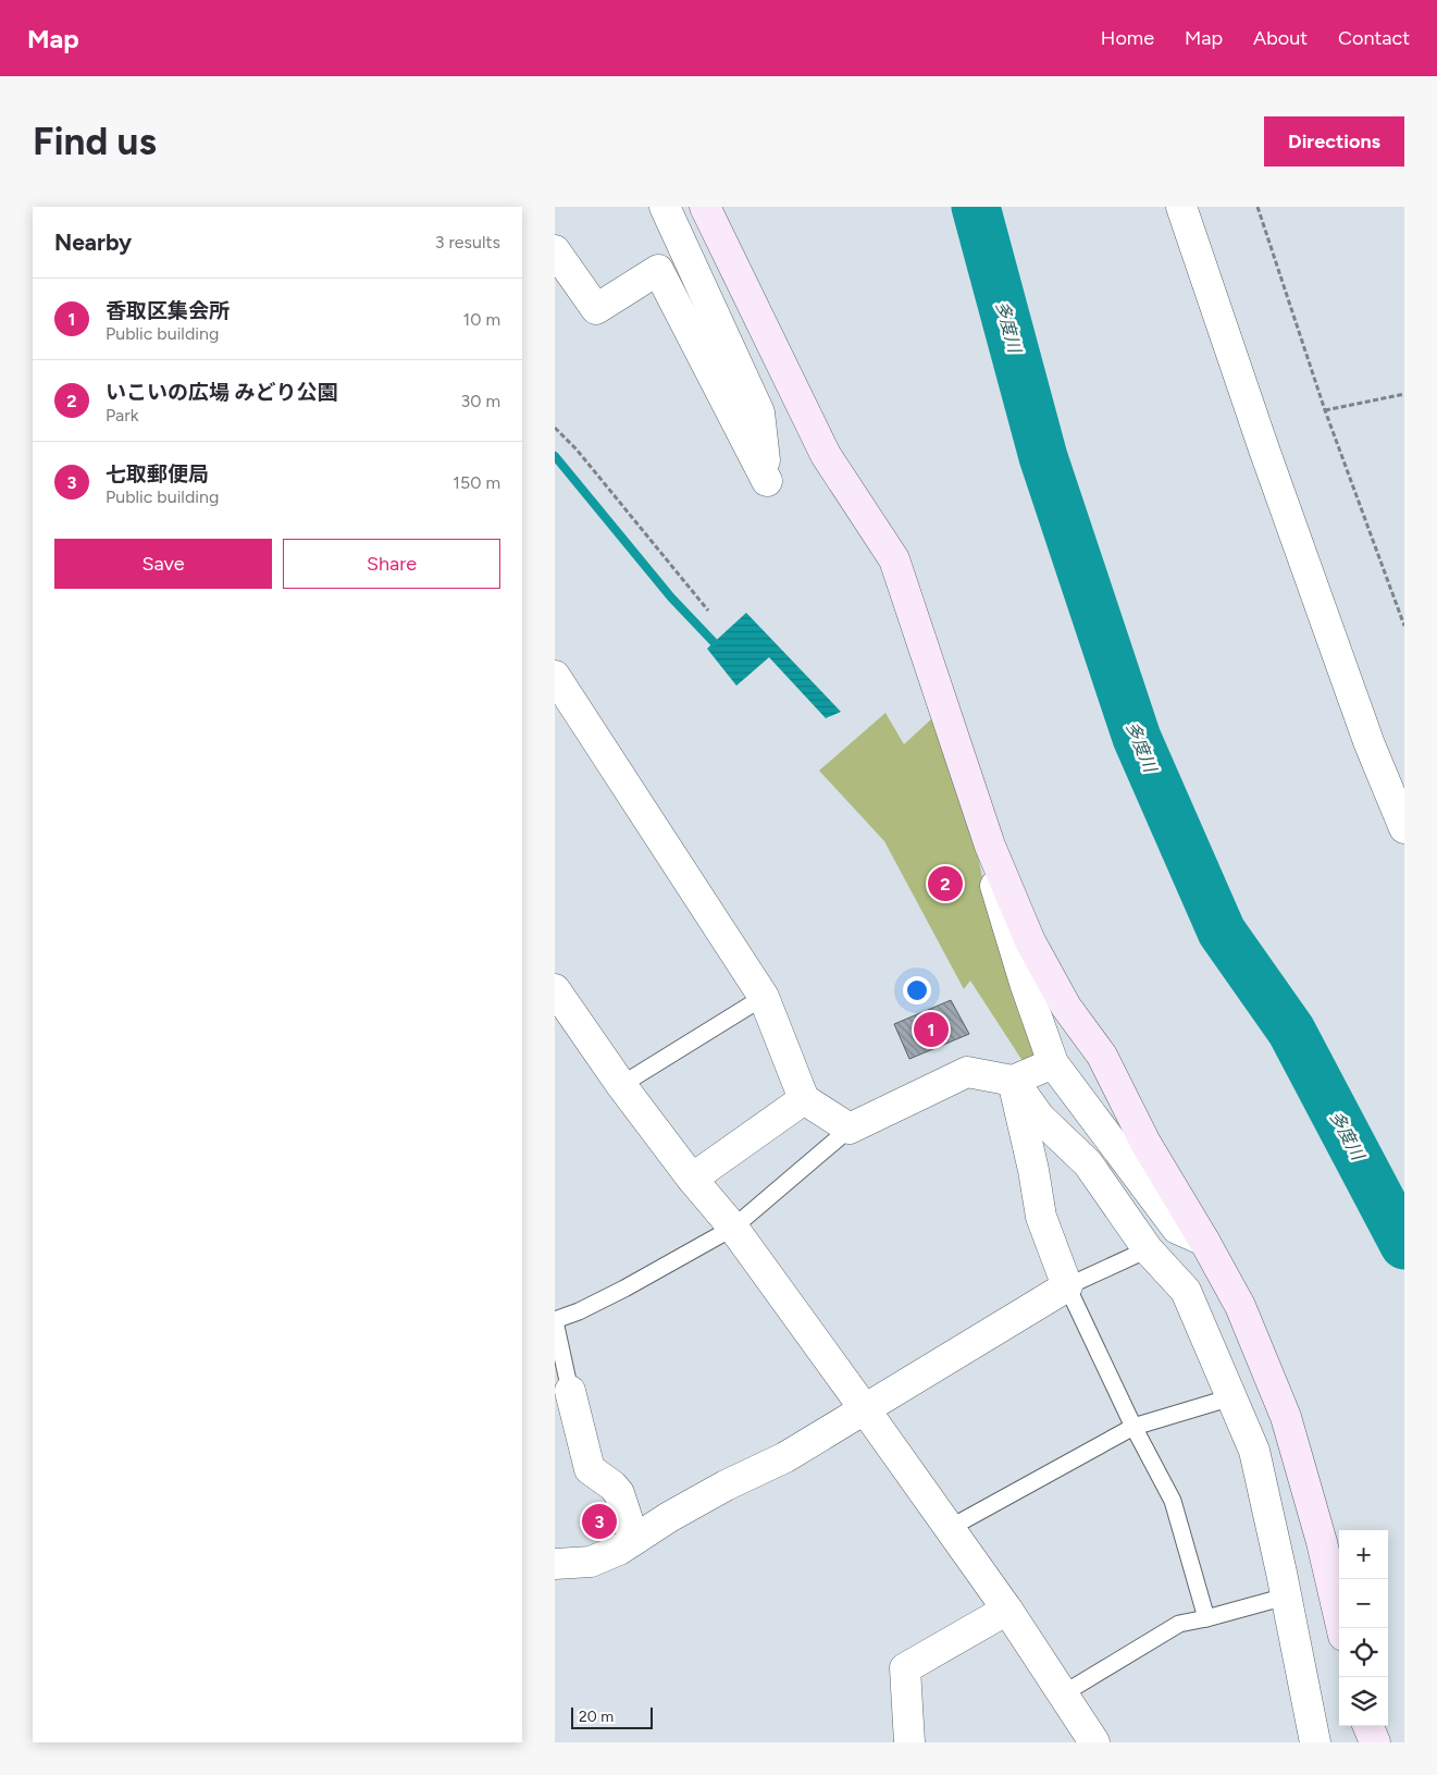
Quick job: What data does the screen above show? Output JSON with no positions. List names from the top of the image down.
{
  "water": ["多度川"],
  "scale_bar": "20 m",
  "page": {
    "header": "Map",
    "nav": [
      "Home",
      "Map",
      "About",
      "Contact"
    ],
    "buttons": [
      "Directions",
      ["Save", "Share"]
    ],
    "title": "Find us",
    "heading": ["Nearby", "3 results"],
    "list": [
      {
        "mark": "1",
        "name": "香取区集会所",
        "note": "Public building",
        "value": "10 m"
      },
      {
        "mark": "2",
        "name": "いこいの広場 みどり公園",
        "note": "Park",
        "value": "30 m"
      },
      {
        "mark": "3",
        "name": "七取郵便局",
        "note": "Public building",
        "value": "150 m"
      }
    ],
    "pins": ["2", "1", "3"],
    "map_buttons": ["+", "−"],
    "scale": "20 m"
  }
}
